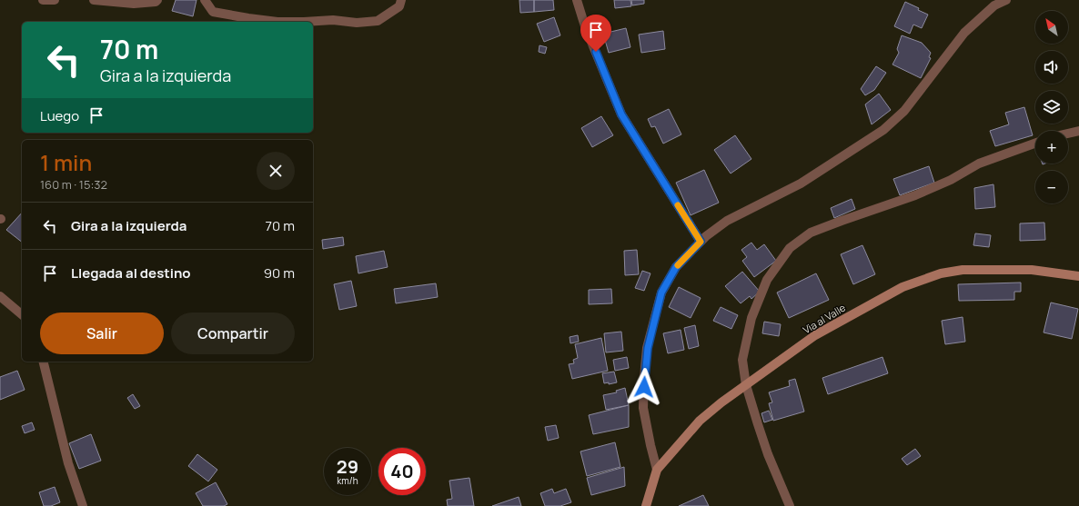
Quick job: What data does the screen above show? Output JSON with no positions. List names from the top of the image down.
{
  "streets": {
    "main road": ["Via al Valle"]
  },
  "north": "top left",
  "page": {
    "map_buttons": ["+", "−"],
    "turn": ["70 m", "Gira a la izquierda"],
    "then": "Luego",
    "heading": ["1 min", "160 m · 15:32"],
    "list": [
      {
        "name": "Gira a la izquierda",
        "value": "70 m"
      },
      {
        "name": "Llegada al destino",
        "value": "90 m"
      }
    ],
    "buttons": ["Salir", "Compartir"],
    "speed": "29 km/h",
    "limit": "40"
  }
}
